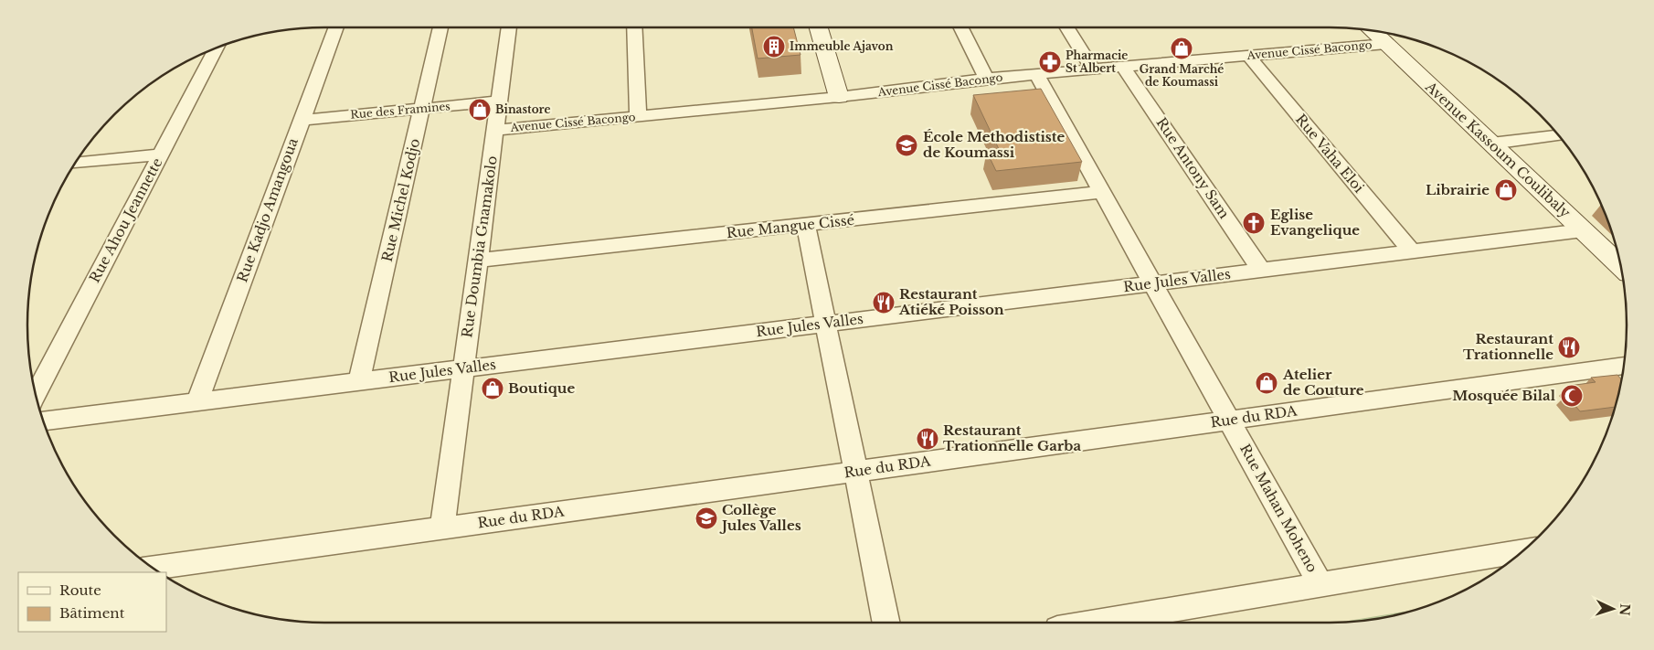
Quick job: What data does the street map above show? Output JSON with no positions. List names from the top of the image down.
{
  "streets": {
    "street": [
      "Avenue Cissé Bacongo",
      "Rue des Framines",
      "Avenue Kassoum Coulibaly",
      "Rue Vaha Eloi",
      "Rue Antony Sam",
      "Rue Michel Kodjo",
      "Rue Kadjo Amangoua",
      "Rue Ahou Jeannette",
      "Rue Mangue Cissé",
      "Rue Doumbia Gnamakolo",
      "Rue Jules Valles",
      "Rue du RDA",
      "Rue Mahan Moheno"
    ]
  },
  "crossings": [
    ["Avenue Cissé Bacongo", "Avenue Kassoum Coulibaly"],
    ["Avenue Cissé Bacongo", "Rue Vaha Eloi"],
    ["Avenue Cissé Bacongo", "Rue Antony Sam"],
    ["Avenue Cissé Bacongo", "Rue Doumbia Gnamakolo"],
    ["Avenue Cissé Bacongo", "Rue Mahan Moheno"],
    ["Rue des Framines", "Rue Michel Kodjo"],
    ["Rue des Framines", "Rue Kadjo Amangoua"],
    ["Rue des Framines", "Rue Doumbia Gnamakolo"],
    ["Avenue Kassoum Coulibaly", "Rue Jules Valles"],
    ["Rue Vaha Eloi", "Rue Jules Valles"],
    ["Rue Antony Sam", "Rue Jules Valles"],
    ["Rue Michel Kodjo", "Rue Jules Valles"],
    ["Rue Kadjo Amangoua", "Rue Jules Valles"],
    ["Rue Mangue Cissé", "Rue Doumbia Gnamakolo"],
    ["Rue Mangue Cissé", "Rue Mahan Moheno"],
    ["Rue Doumbia Gnamakolo", "Rue Jules Valles"],
    ["Rue Doumbia Gnamakolo", "Rue du RDA"],
    ["Rue Jules Valles", "Rue Mahan Moheno"],
    ["Rue du RDA", "Rue Mahan Moheno"]
  ],
  "places": {
    "building": ["Immeuble Ajavon"],
    "shop": [
      "Grand Marché de Koumassi",
      "Binastore",
      "Librairie",
      "Atelier de Couture",
      "Boutique"
    ],
    "pharmacy": ["Pharmacie St Albert"],
    "school or university": ["École Methodististe de Koumassi", "Collège Jules Valles"],
    "church": ["Eglise Evangelique"],
    "restaurant": ["Restaurant Atiéké Poisson", "Restaurant Trationnelle", "Restaurant Trationnelle Garba"],
    "mosque": ["Mosquée Bilal"]
  },
  "legend": ["Route", "Bâtiment"],
  "north": "right"
}
